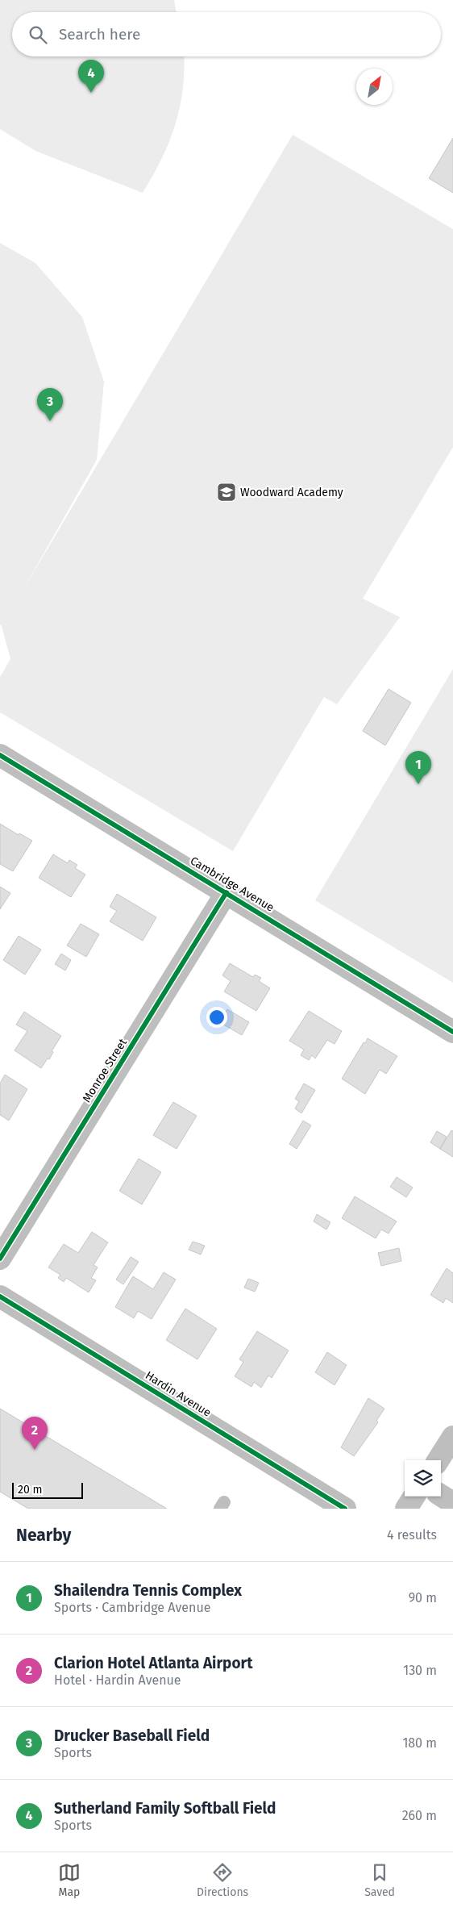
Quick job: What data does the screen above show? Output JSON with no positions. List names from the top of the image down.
{
  "streets": {
    "street": ["Cambridge Avenue", "Monroe Street", "Hardin Avenue"]
  },
  "crossings": [
    ["Cambridge Avenue", "Monroe Street"]
  ],
  "places": {
    "school or university": ["Woodward Academy"]
  },
  "scale_bar": "20 m",
  "north": "top right",
  "page": {
    "search": "Search here",
    "pins": [
      "4",
      "3",
      "1",
      "2"
    ],
    "scale": "20 m",
    "heading": ["Nearby", "4 results"],
    "list": [
      {
        "mark": "1",
        "name": "Shailendra Tennis Complex",
        "note": "Sports · Cambridge Avenue",
        "value": "90 m"
      },
      {
        "mark": "2",
        "name": "Clarion Hotel Atlanta Airport",
        "note": "Hotel · Hardin Avenue",
        "value": "130 m"
      },
      {
        "mark": "3",
        "name": "Drucker Baseball Field",
        "note": "Sports",
        "value": "180 m"
      },
      {
        "mark": "4",
        "name": "Sutherland Family Softball Field",
        "note": "Sports",
        "value": "260 m"
      }
    ],
    "nav": ["Map", "Directions", "Saved"]
  }
}
